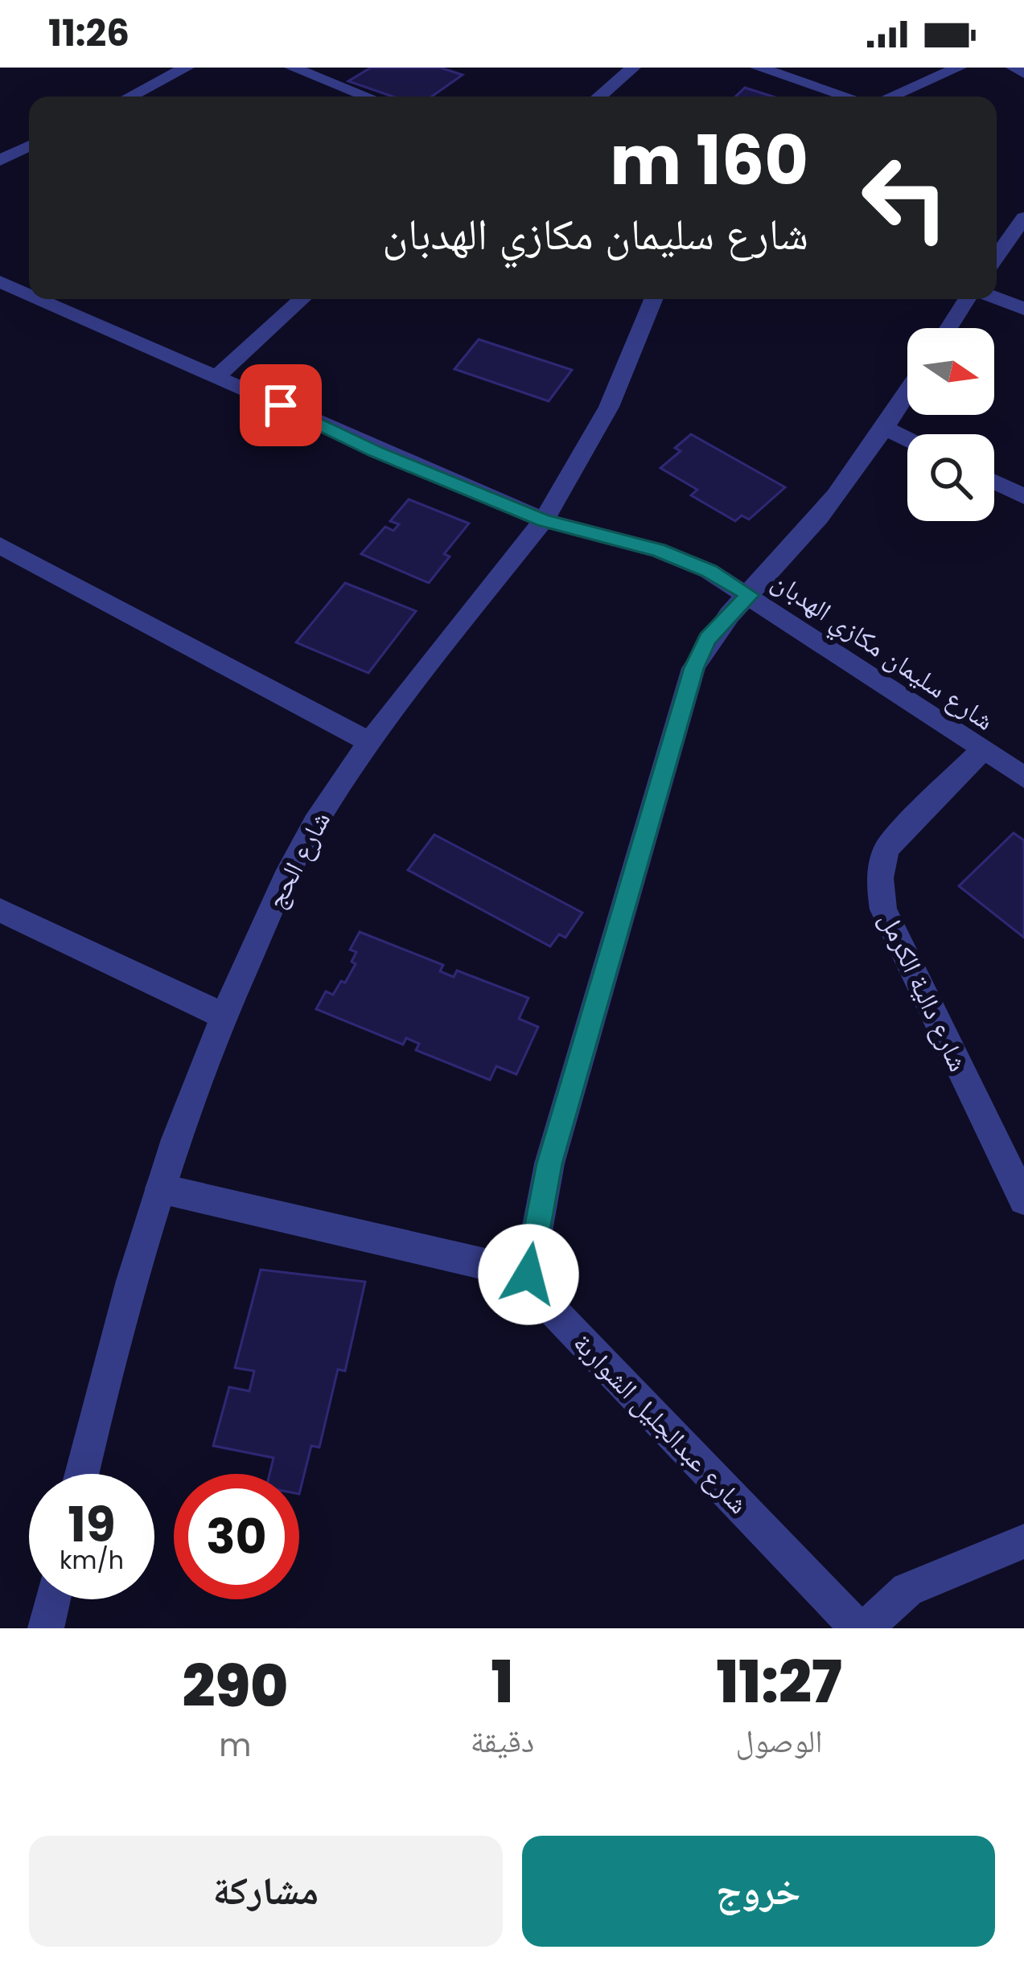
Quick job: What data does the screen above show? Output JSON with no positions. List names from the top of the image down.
{
  "streets": {
    "street": [
      "شارع سليمان مكازي الهدبان",
      "شارع الحج",
      "شارع دالية الكرمل",
      "شارع عبدالجليل الشواربة"
    ]
  },
  "crossings": [
    ["شارع سليمان مكازي الهدبان", "شارع الحج"],
    ["شارع سليمان مكازي الهدبان", "شارع دالية الكرمل"]
  ],
  "north": "right",
  "page": {
    "status": "11:26",
    "turn": ["160 m", "شارع سليمان مكازي الهدبان"],
    "speed": "19 km/h",
    "limit": "30",
    "eta": [
      "11:27",
      "الوصول",
      "1",
      "دقيقة",
      "290",
      "m"
    ],
    "buttons": ["خروج", "مشاركة"]
  }
}
